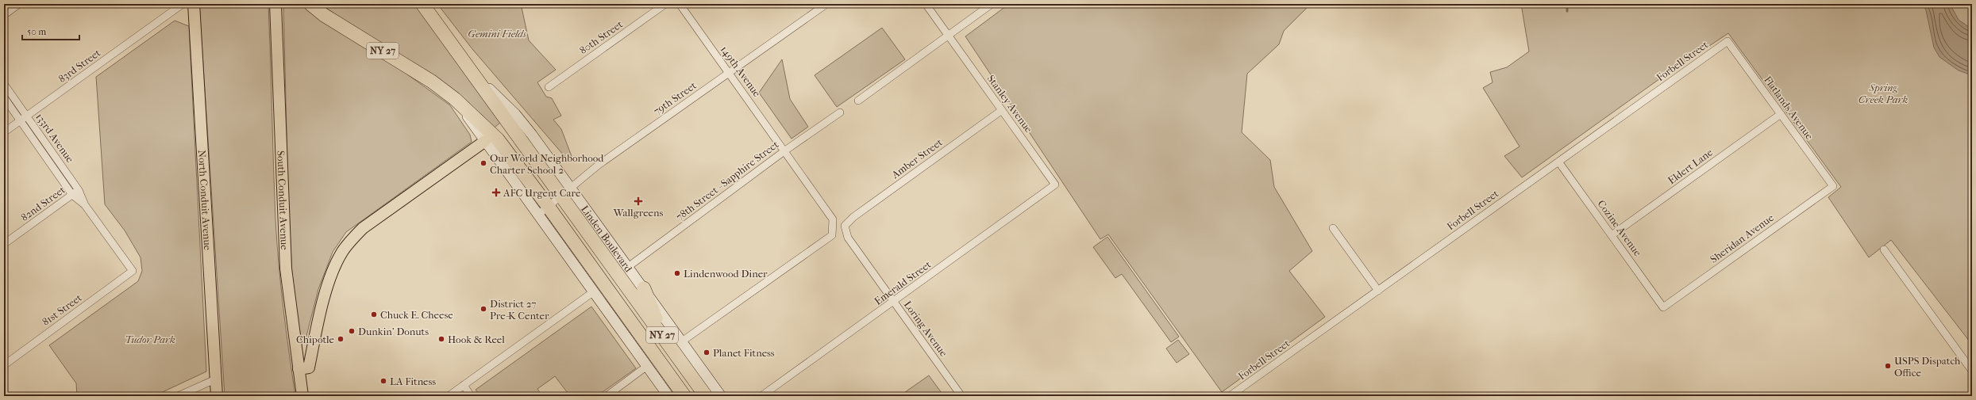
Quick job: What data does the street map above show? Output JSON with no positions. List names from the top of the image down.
{
  "streets": {
    "highway": ["NY 27", "Linden Boulevard"],
    "main road": ["North Conduit Avenue", "South Conduit Avenue"],
    "street": [
      "80th Street",
      "Forbell Street",
      "83rd Street",
      "149th Avenue",
      "79th Street",
      "Stanley Avenue",
      "Flatlands Avenue",
      "133rd Avenue",
      "Amber Street",
      "Eldert Lane",
      "78th Street - Sapphire Street",
      "82nd Street",
      "Cozine Avenue",
      "Sheridan Avenue",
      "Emerald Street",
      "81st Street",
      "Loring Avenue"
    ]
  },
  "crossings": [
    ["NY 27", "79th Street"],
    ["Forbell Street", "Flatlands Avenue"],
    ["Forbell Street", "Cozine Avenue"],
    ["83rd Street", "133rd Avenue"],
    ["149th Avenue", "79th Street"],
    ["149th Avenue", "78th Street - Sapphire Street"],
    ["79th Street", "Linden Boulevard"],
    ["Stanley Avenue", "Amber Street"],
    ["Stanley Avenue", "Emerald Street"],
    ["Flatlands Avenue", "Eldert Lane"],
    ["Flatlands Avenue", "Sheridan Avenue"],
    ["133rd Avenue", "82nd Street"],
    ["133rd Avenue", "81st Street"],
    ["Amber Street", "Loring Avenue"],
    ["Eldert Lane", "Cozine Avenue"],
    ["78th Street - Sapphire Street", "Linden Boulevard"],
    ["Cozine Avenue", "Sheridan Avenue"],
    ["Emerald Street", "Loring Avenue"]
  ],
  "parks": ["Gemini Fields", "Spring Creek Park", "Tudor Park"],
  "places": {
    "other": [
      "Our World Neighborhood Charter School 2",
      "Lindenwood Diner",
      "District 27 Pre-K Center",
      "Chuck E. Cheese",
      "Dunkin' Donuts",
      "Chipotle",
      "Hook & Reel",
      "Planet Fitness",
      "USPS Dispatch Office",
      "LA Fitness"
    ],
    "health": ["AFC Urgent Care", "Wallgreens"]
  },
  "scale_bar": "50 m"
}
